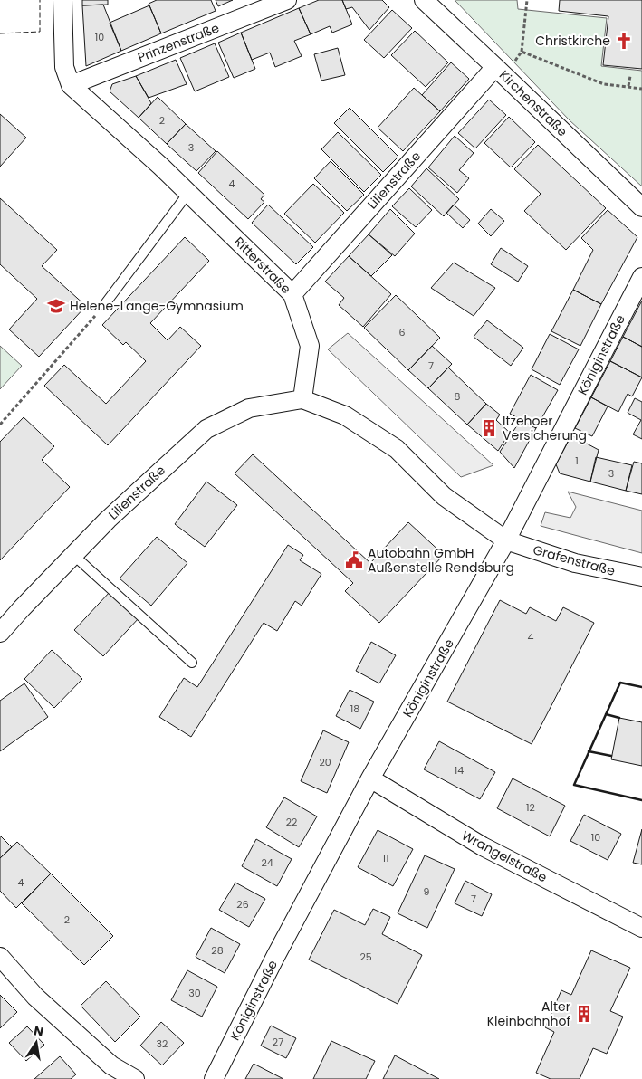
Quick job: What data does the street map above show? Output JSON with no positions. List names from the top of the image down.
{
  "streets": {
    "street": [
      "Prinzenstraße",
      "Kirchenstraße",
      "Lilienstraße",
      "Ritterstraße",
      "Königinstraße",
      "Grafenstraße",
      "Wrangelstraße"
    ]
  },
  "crossings": [
    ["Prinzenstraße", "Ritterstraße"],
    ["Kirchenstraße", "Lilienstraße"],
    ["Lilienstraße", "Ritterstraße"],
    ["Königinstraße", "Grafenstraße"],
    ["Königinstraße", "Wrangelstraße"]
  ],
  "places": {
    "church": ["Christkirche"],
    "school or university": ["Helene-Lange-Gymnasium"],
    "building": ["Itzehoer Versicherung", "Alter Kleinbahnhof"],
    "public building": ["Autobahn GmbH Außenstelle Rendsburg"]
  },
  "house_numbers": [
    "10",
    "2",
    "3",
    "4",
    "6",
    "7",
    "8",
    "1",
    "3",
    "4",
    "18",
    "20",
    "14",
    "12",
    "22",
    "10",
    "11",
    "24",
    "4",
    "9",
    "7",
    "26",
    "2",
    "28",
    "25",
    "30",
    "27",
    "32"
  ],
  "north": "top"
}
